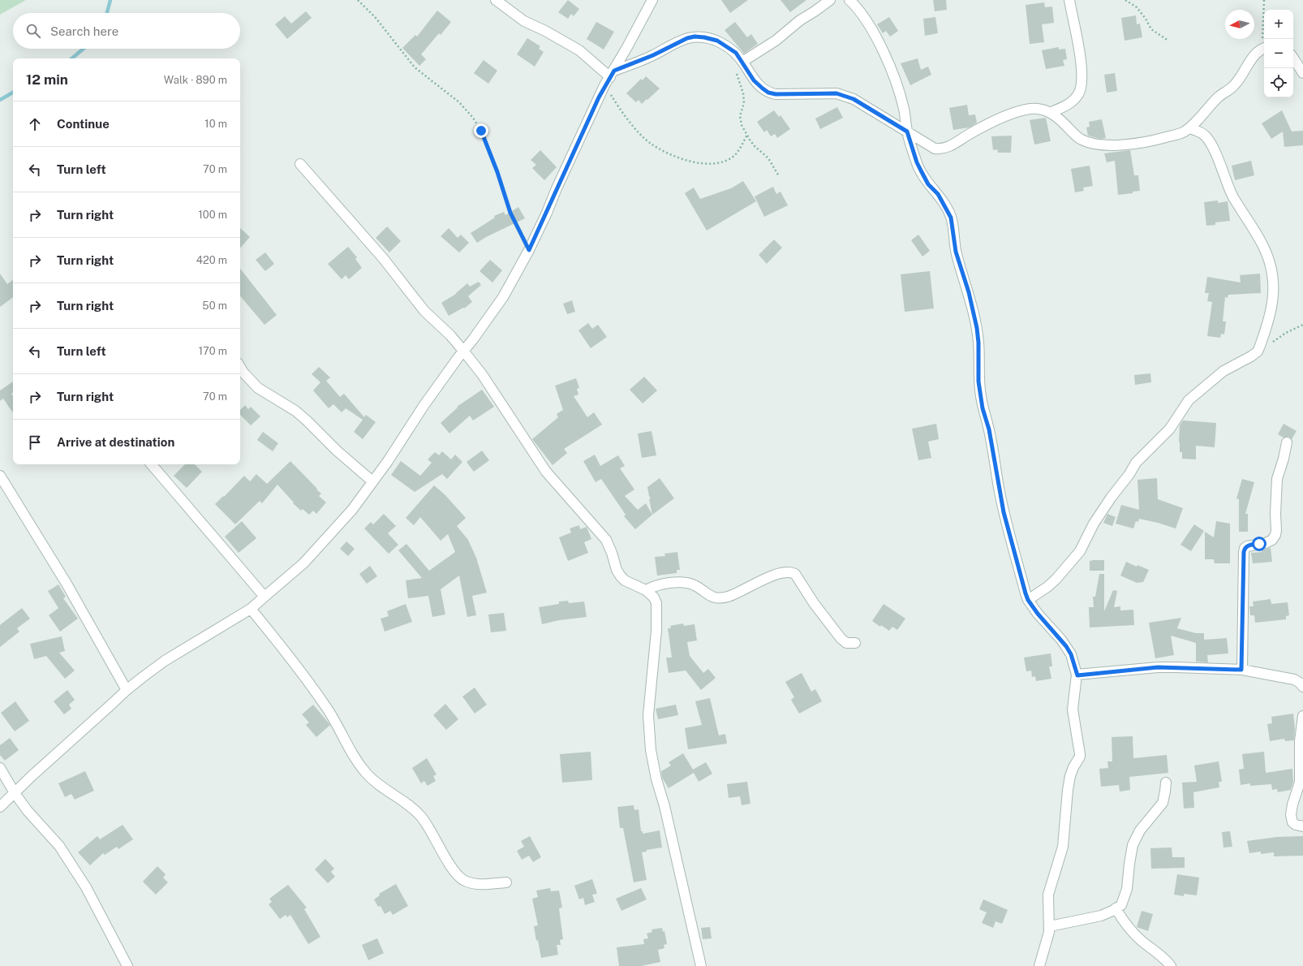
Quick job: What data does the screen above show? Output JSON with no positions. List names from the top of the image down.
{
  "north": "left",
  "page": {
    "map_buttons": ["+", "−"],
    "search": "Search here",
    "heading": ["12 min", "Walk · 890 m"],
    "list": [
      ["Continue", "10 m"],
      ["Turn left", "70 m"],
      ["Turn right", "100 m"],
      ["Turn right", "420 m"],
      ["Turn right", "50 m"],
      ["Turn left", "170 m"],
      ["Turn right", "70 m"],
      "Arrive at destination"
    ]
  }
}
